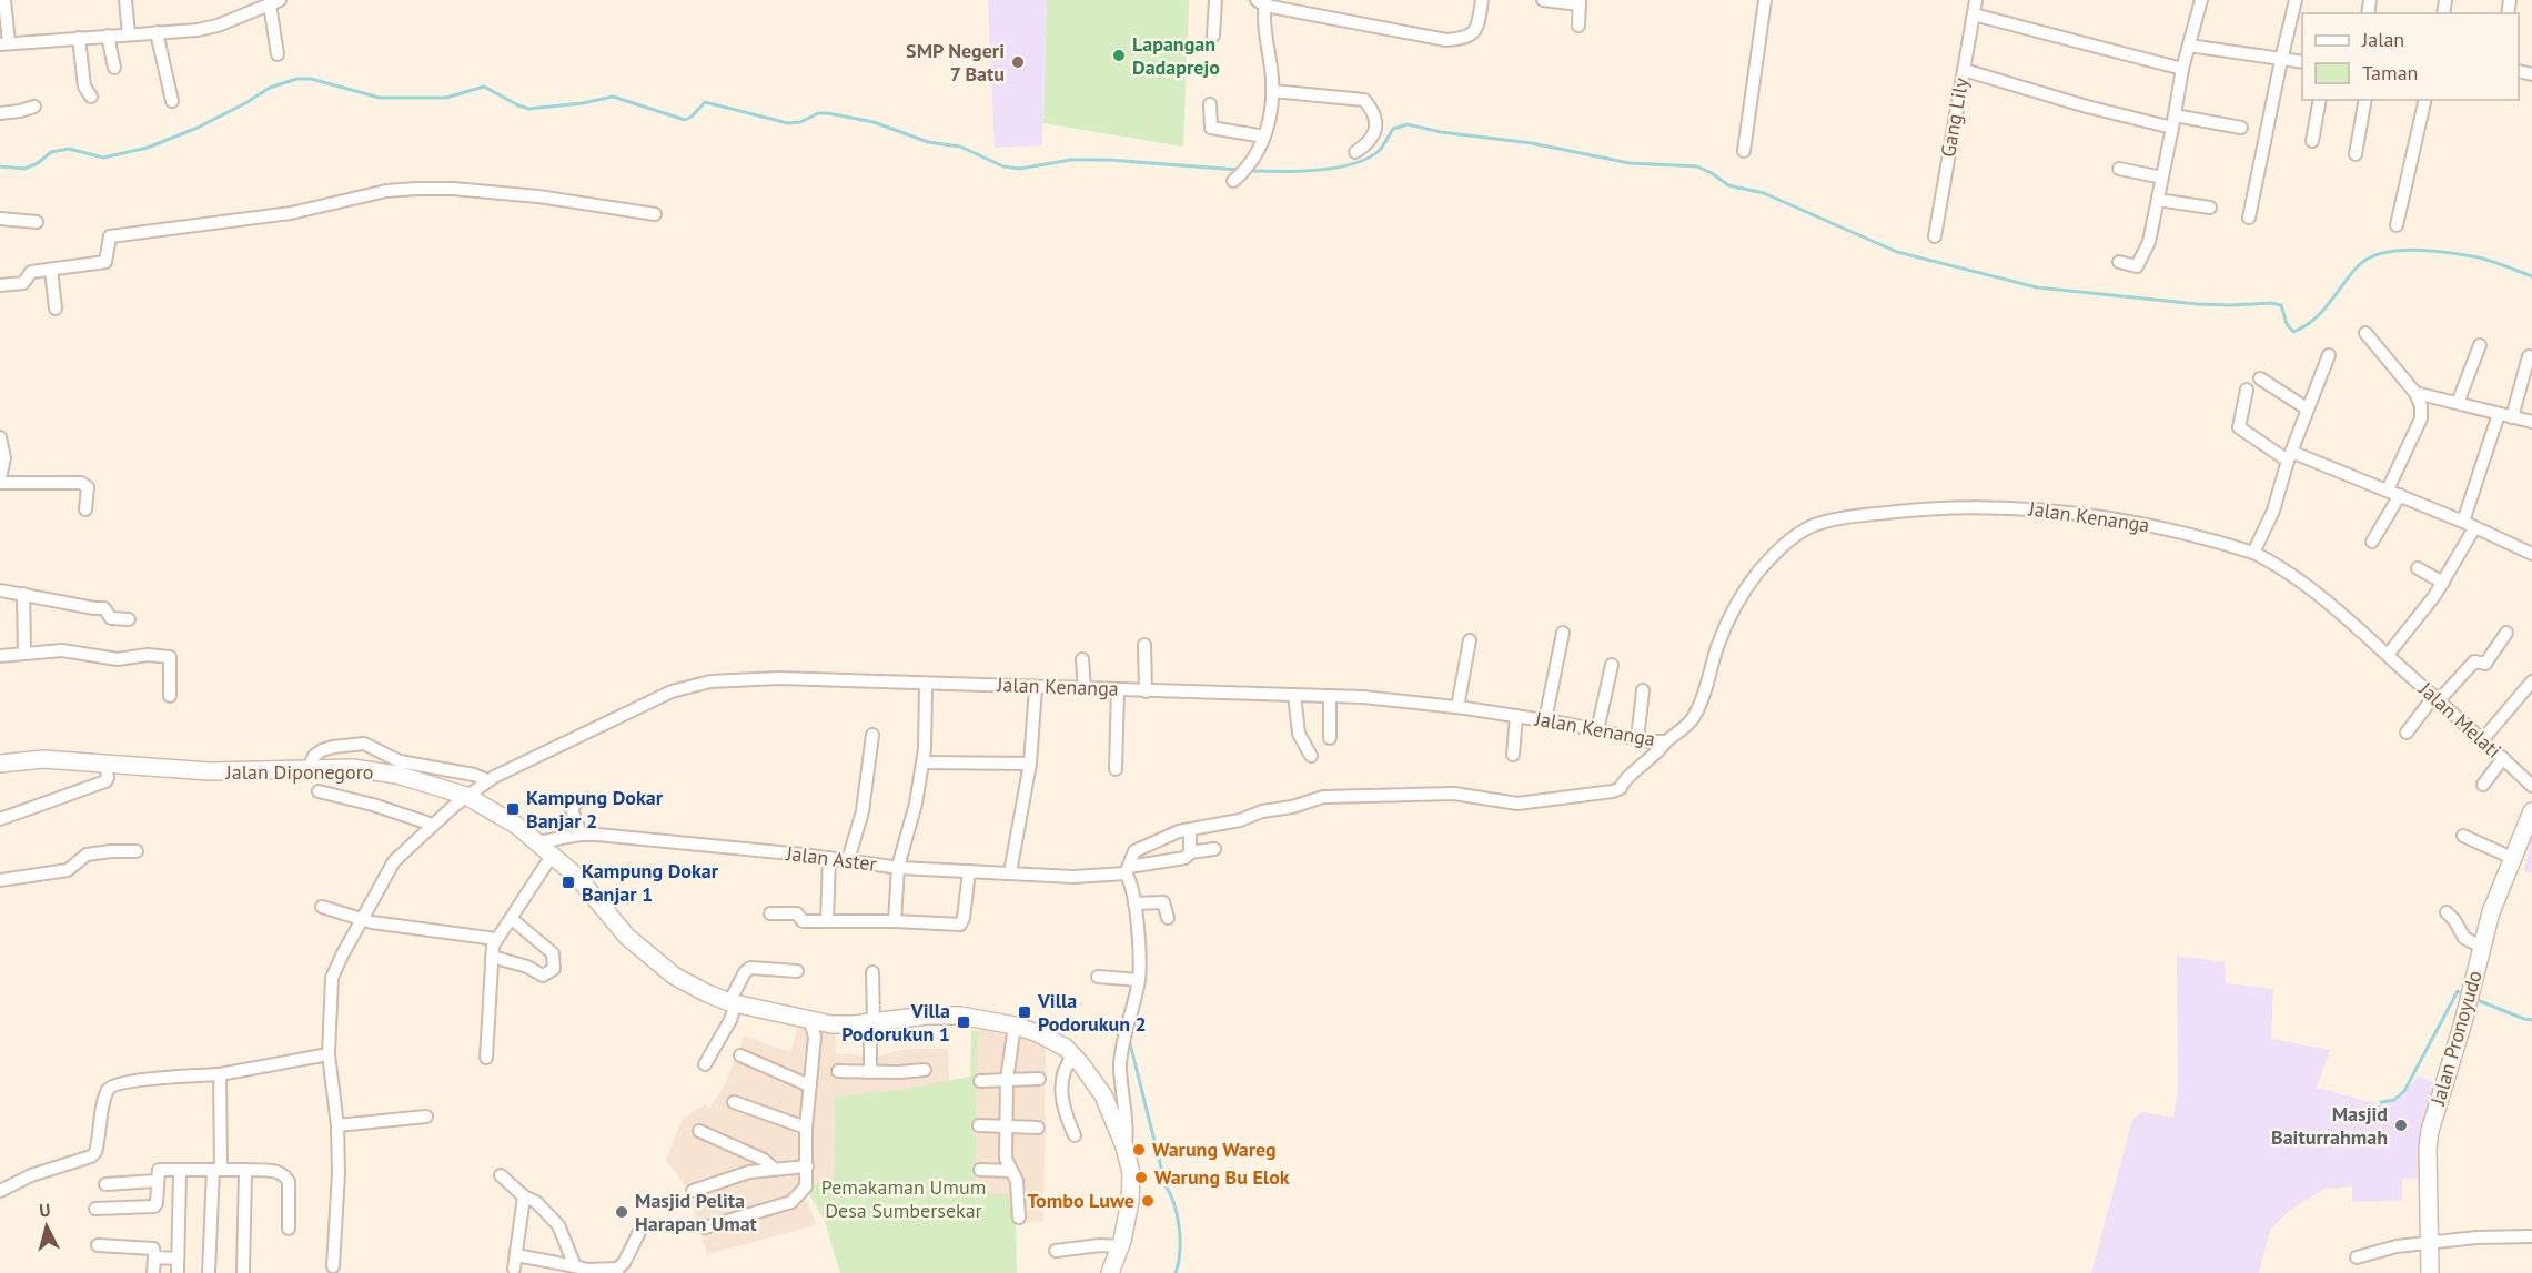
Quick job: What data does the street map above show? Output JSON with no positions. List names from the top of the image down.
{
  "streets": {
    "main road": ["Jalan Diponegoro", "Jalan Pronoyudo"],
    "street": [
      "Gang Lily",
      "Jalan Kenanga",
      "Jalan Melati",
      "Jalan Aster"
    ]
  },
  "crossings": [
    ["Jalan Kenanga", "Jalan Melati"],
    ["Jalan Kenanga", "Jalan Diponegoro"],
    ["Jalan Diponegoro", "Jalan Aster"]
  ],
  "parks": ["Pemakaman Umum Desa Sumbersekar"],
  "places": {
    "other": [
      "Lapangan Dadaprejo",
      "SMP Negeri 7 Batu",
      "Masjid Baiturrahmah",
      "Warung Wareg",
      "Warung Bu Elok",
      "Tombo Luwe",
      "Masjid Pelita Harapan Umat"
    ],
    "transit": [
      "Kampung Dokar Banjar 2",
      "Kampung Dokar Banjar 1",
      "Villa Podorukun 2",
      "Villa Podorukun 1"
    ]
  },
  "legend": ["Jalan", "Taman"],
  "north": "top"
}
